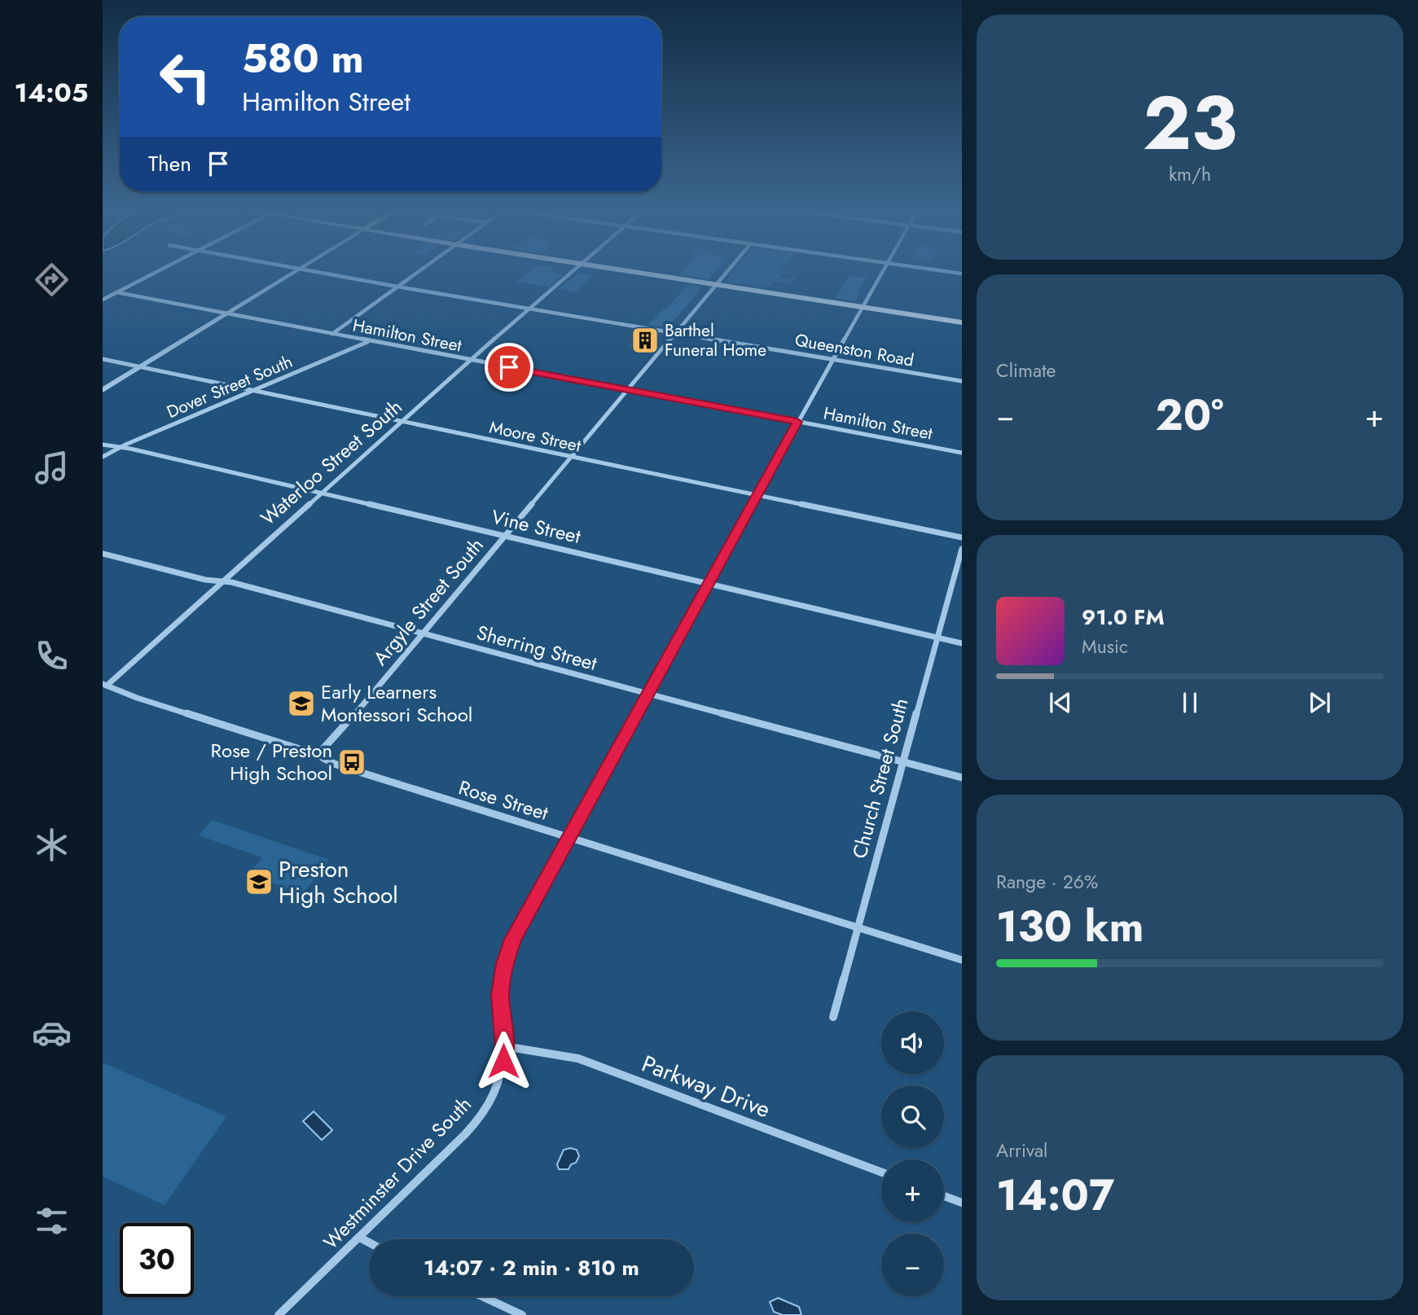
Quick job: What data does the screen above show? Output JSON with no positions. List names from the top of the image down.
{
  "streets": {
    "street": [
      "Hamilton Street",
      "Queenston Road",
      "Dover Street South",
      "Moore Street",
      "Waterloo Street South",
      "Vine Street",
      "Argyle Street South",
      "Sherring Street",
      "Church Street South",
      "Rose Street",
      "Parkway Drive",
      "Westminster Drive South"
    ]
  },
  "crossings": [
    ["Hamilton Street", "Dover Street South"],
    ["Hamilton Street", "Waterloo Street South"],
    ["Hamilton Street", "Argyle Street South"],
    ["Hamilton Street", "Westminster Drive South"],
    ["Queenston Road", "Waterloo Street South"],
    ["Queenston Road", "Argyle Street South"],
    ["Queenston Road", "Westminster Drive South"],
    ["Dover Street South", "Moore Street"],
    ["Dover Street South", "Vine Street"],
    ["Moore Street", "Waterloo Street South"],
    ["Moore Street", "Argyle Street South"],
    ["Moore Street", "Westminster Drive South"],
    ["Waterloo Street South", "Vine Street"],
    ["Waterloo Street South", "Sherring Street"],
    ["Waterloo Street South", "Rose Street"],
    ["Vine Street", "Argyle Street South"],
    ["Vine Street", "Church Street South"],
    ["Vine Street", "Westminster Drive South"],
    ["Argyle Street South", "Sherring Street"],
    ["Argyle Street South", "Rose Street"],
    ["Sherring Street", "Church Street South"],
    ["Sherring Street", "Westminster Drive South"],
    ["Church Street South", "Rose Street"],
    ["Rose Street", "Westminster Drive South"],
    ["Parkway Drive", "Westminster Drive South"]
  ],
  "places": {
    "building": ["Barthel Funeral Home"],
    "school or university": ["Early Learners Montessori School", "Preston High School"],
    "bus stop": ["Rose / Preston High School"]
  },
  "page": {
    "tabs": "14:05",
    "tile": [
      ["23", "km/h"],
      "Climate",
      ["Range · 26%", "130 km"],
      ["Arrival", "14:07"]
    ],
    "turn": ["580 m", "Hamilton Street"],
    "then": "Then",
    "heat": ["−", "20°", "+"],
    "song": ["91.0 FM", "Music"],
    "map_buttons": ["+", "−"],
    "limit": "30",
    "trip": "14:07 · 2 min · 810 m"
  }
}
